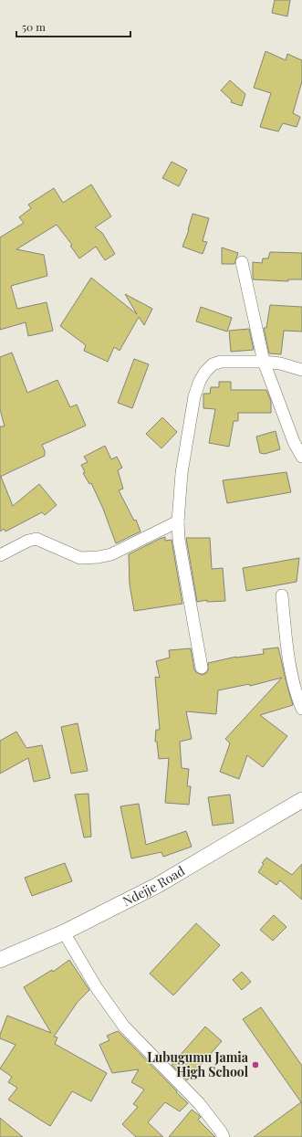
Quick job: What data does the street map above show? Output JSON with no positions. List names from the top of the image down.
{
  "streets": {
    "street": ["Ndejje Road"]
  },
  "places": ["Lubugumu Jamia High School"],
  "scale_bar": "50 m"
}
